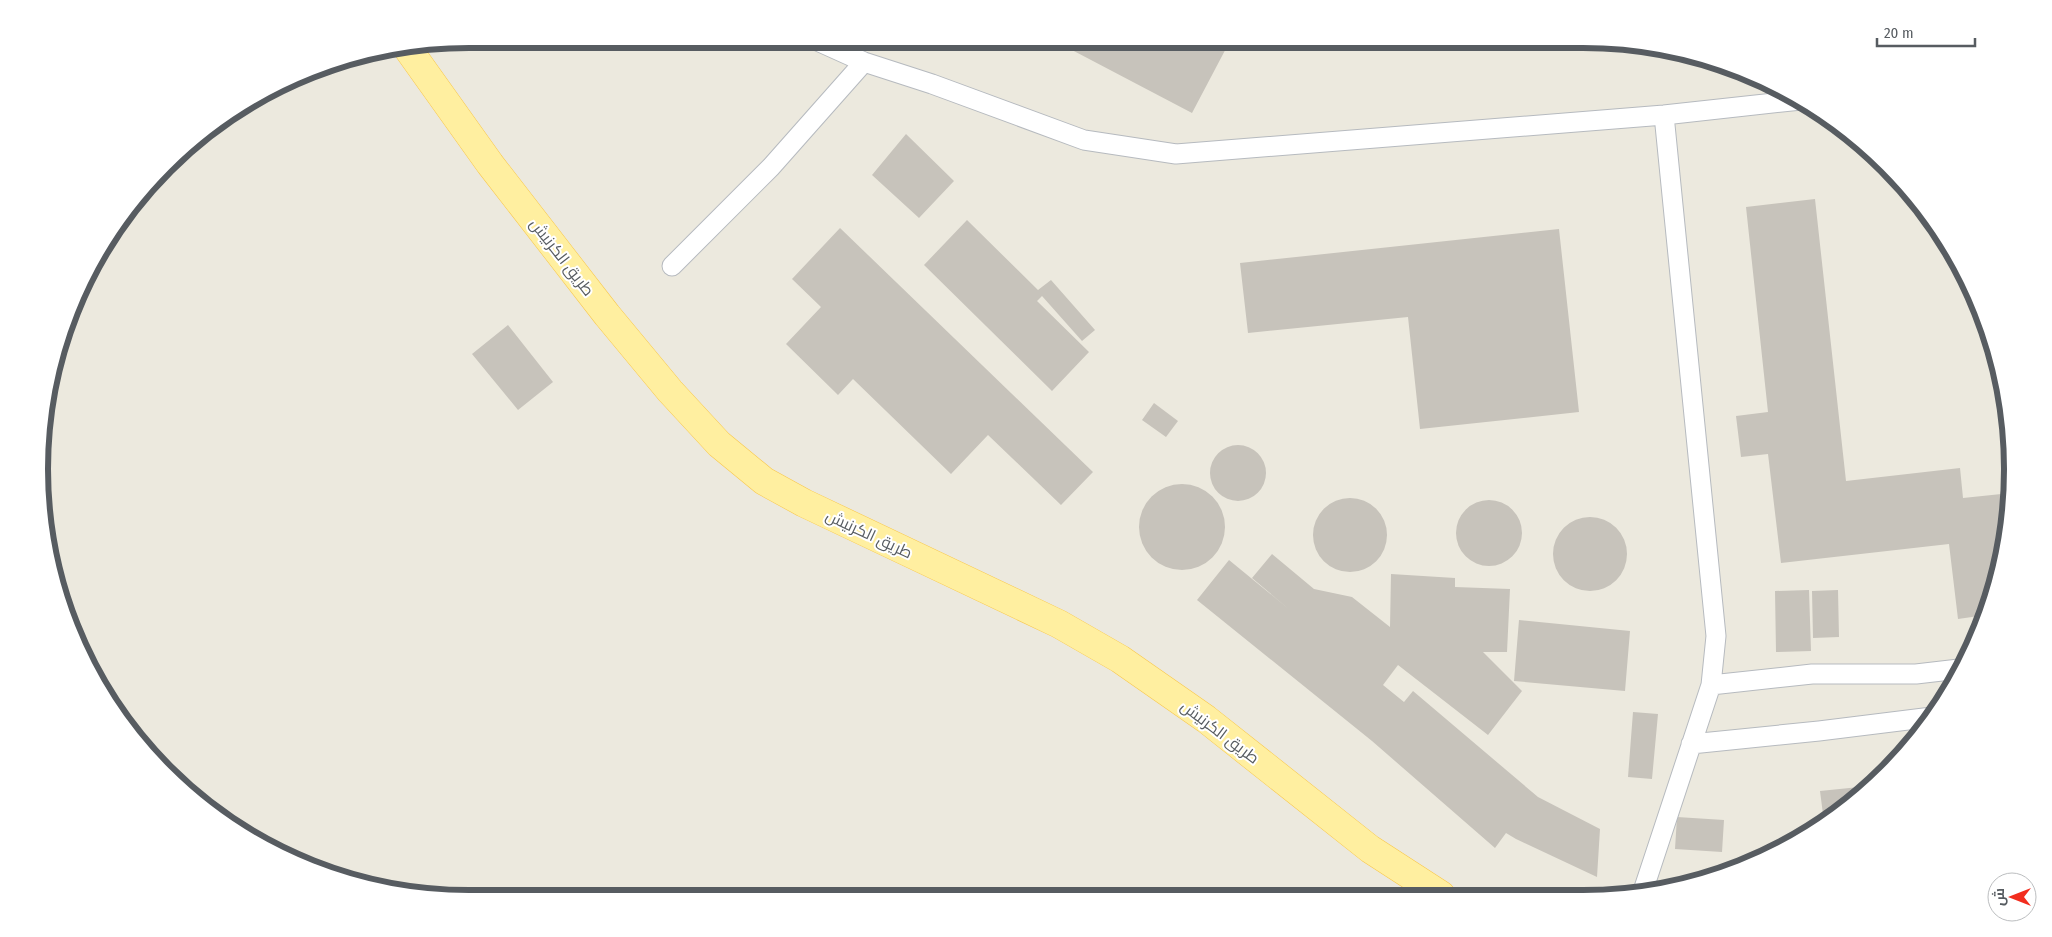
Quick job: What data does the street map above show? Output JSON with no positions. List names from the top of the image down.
{
  "streets": {
    "main road": ["طريق الكرنيش"]
  },
  "scale_bar": "20 m",
  "north": "left"
}
